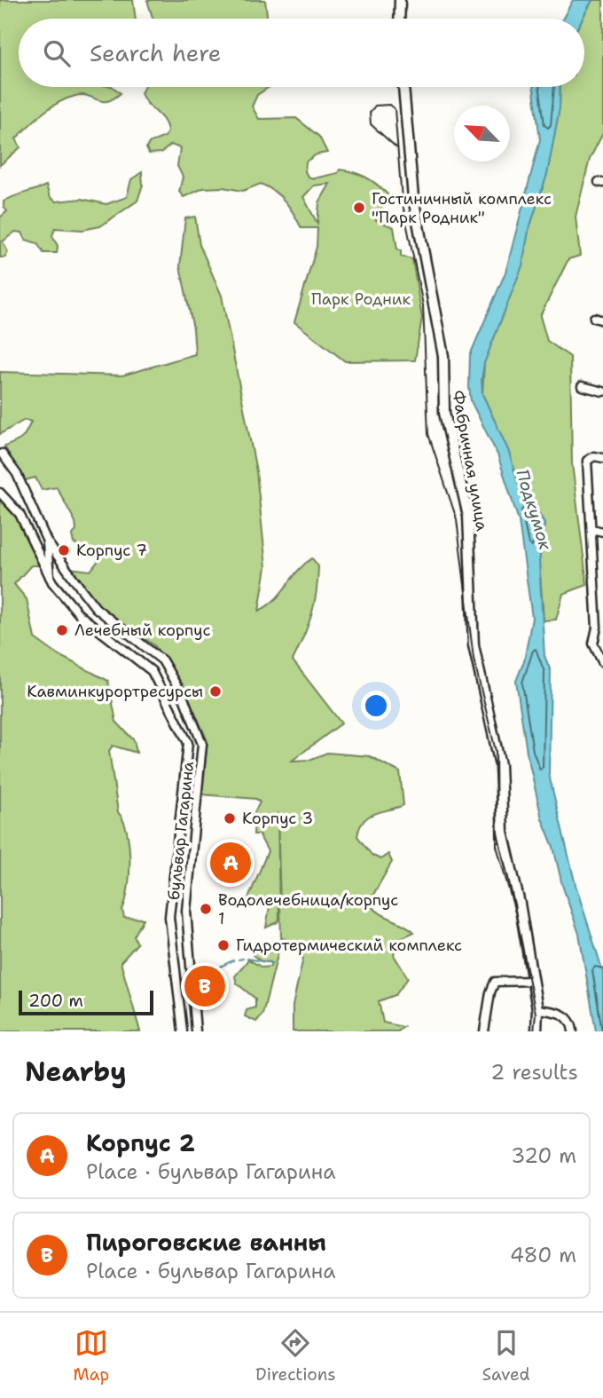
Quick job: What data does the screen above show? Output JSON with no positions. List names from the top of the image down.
{
  "streets": {
    "main road": ["Фабричная улица"],
    "street": ["бульвар Гагарина"]
  },
  "water": ["Подкумок"],
  "parks": ["Парк Родник"],
  "places": [
    "Гостиничный комплекс \"Парк Родник\"",
    "Корпус 7",
    "Лечебный корпус",
    "Кавминкурортресурсы",
    "Корпус 3",
    "Водолечебница/корпус 1",
    "Гидротермический комплекс"
  ],
  "scale_bar": "200 m",
  "north": "top left",
  "page": {
    "search": "Search here",
    "pins": ["A", "B"],
    "scale": "200 m",
    "heading": ["Nearby", "2 results"],
    "list": [
      {
        "mark": "A",
        "name": "Корпус 2",
        "note": "Place · бульвар Гагарина",
        "value": "320 m"
      },
      {
        "mark": "B",
        "name": "Пироговские ванны",
        "note": "Place · бульвар Гагарина",
        "value": "480 m"
      }
    ],
    "nav": ["Map", "Directions", "Saved"]
  }
}
